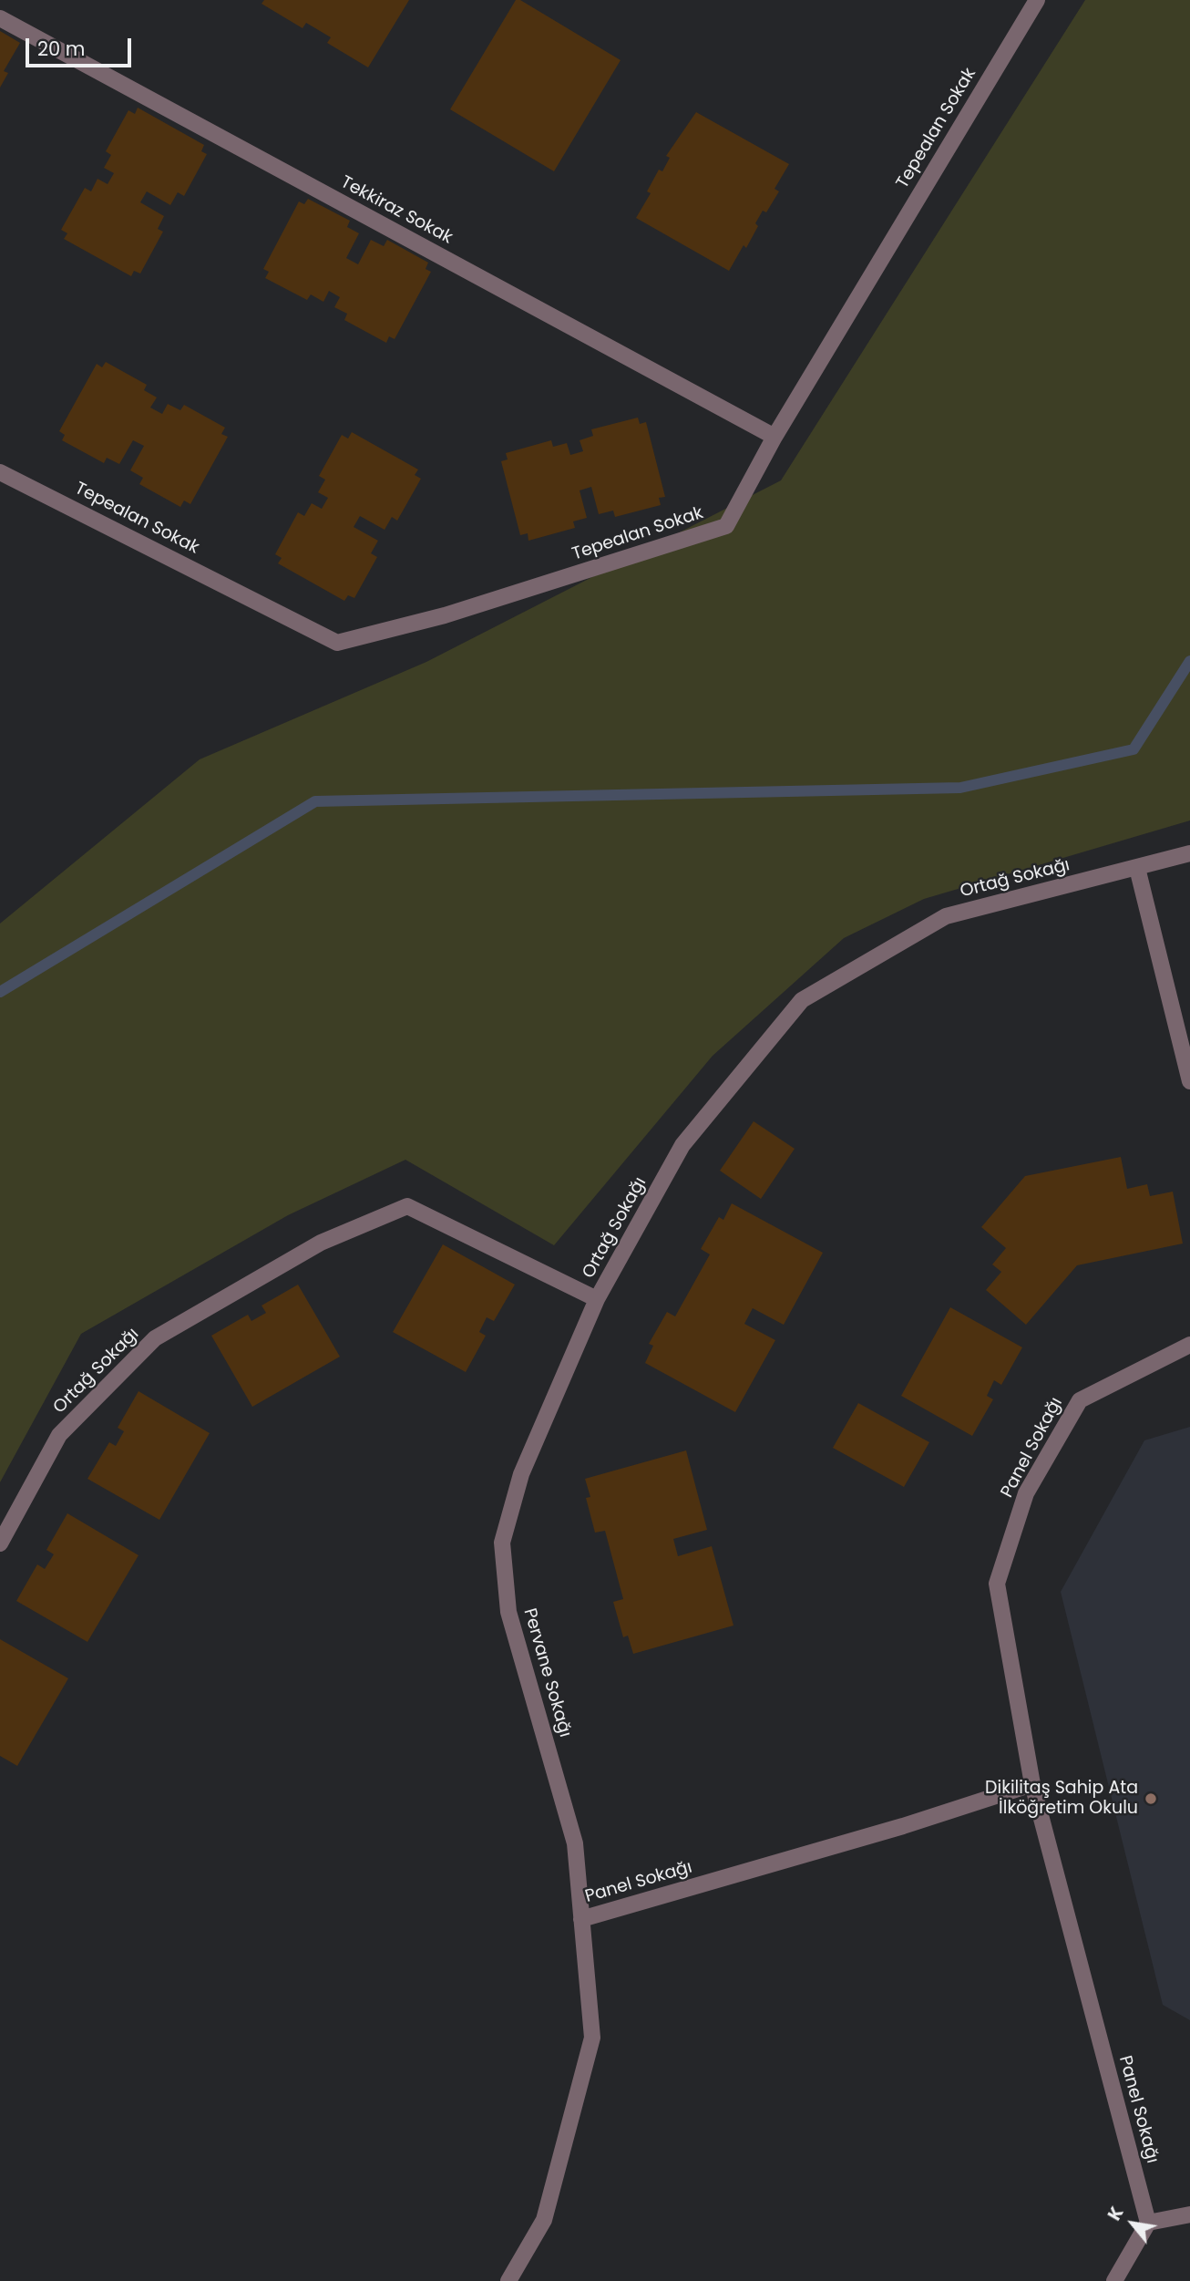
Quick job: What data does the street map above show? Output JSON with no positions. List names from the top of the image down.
{
  "streets": {
    "street": [
      "Tepealan Sokak",
      "Tekkiraz Sokak",
      "Ortağ Sokağı",
      "Panel Sokağı",
      "Pervane Sokağı"
    ]
  },
  "crossings": [
    ["Tepealan Sokak", "Tekkiraz Sokak"],
    ["Ortağ Sokağı", "Pervane Sokağı"],
    ["Panel Sokağı", "Pervane Sokağı"]
  ],
  "places": ["Dikilitaş Sahip Ata İlköğretim Okulu"],
  "scale_bar": "20 m",
  "north": "top left"
}
